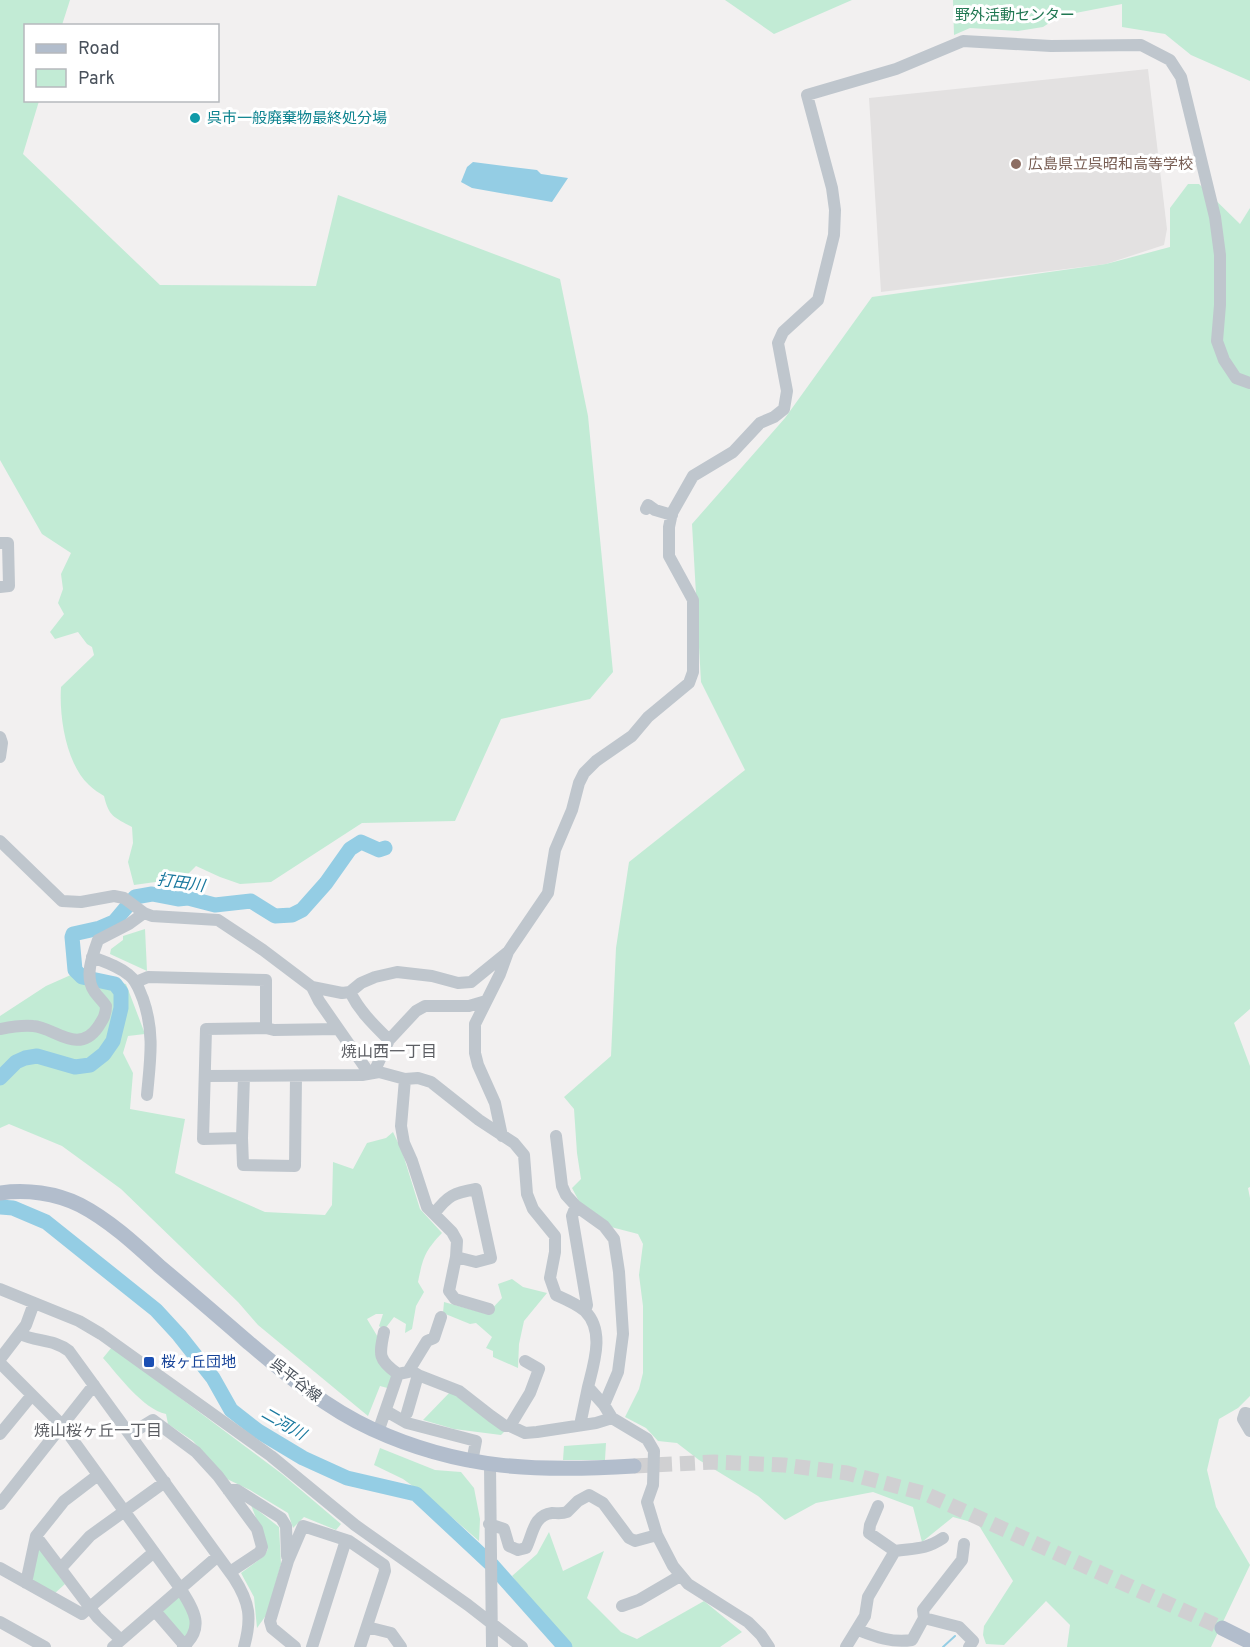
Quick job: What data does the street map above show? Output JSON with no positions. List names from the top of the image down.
{
  "streets": {
    "main road": ["呉平谷線"]
  },
  "districts": ["焼山西一丁目", "焼山桜ヶ丘一丁目"],
  "water": ["打田川", "二河川"],
  "parks": ["野外活動センター"],
  "places": {
    "other": ["呉市一般廃棄物最終処分場", "広島県立呉昭和高等学校"],
    "transit": ["桜ヶ丘団地"]
  },
  "legend": ["Road", "Park"]
}
